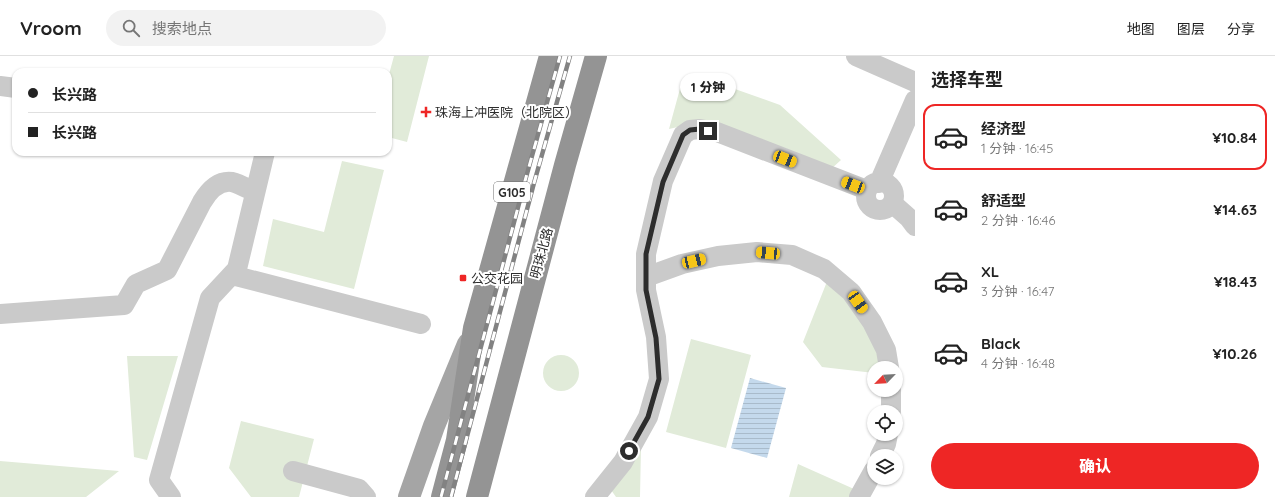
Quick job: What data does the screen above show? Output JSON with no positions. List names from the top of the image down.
{
  "streets": {
    "highway": ["G105", "明珠北路"]
  },
  "places": {
    "health": ["珠海上冲医院（北院区）"],
    "transit": ["公交花园"]
  },
  "north": "bottom left",
  "page": {
    "header": "Vroom",
    "search": "搜索地点",
    "nav": ["地图", "图层", "分享"],
    "heading": "选择车型",
    "banner": ["长兴路", "长兴路"],
    "bubble": "1 分钟",
    "list": [
      {
        "name": "经济型",
        "note": "1 分钟 · 16:45",
        "value": "¥10.84"
      },
      {
        "name": "舒适型",
        "note": "2 分钟 · 16:46",
        "value": "¥14.63"
      },
      {
        "name": "XL",
        "note": "3 分钟 · 16:47",
        "value": "¥18.43"
      },
      {
        "name": "Black",
        "note": "4 分钟 · 16:48",
        "value": "¥10.26"
      }
    ],
    "buttons": "确认"
  }
}
